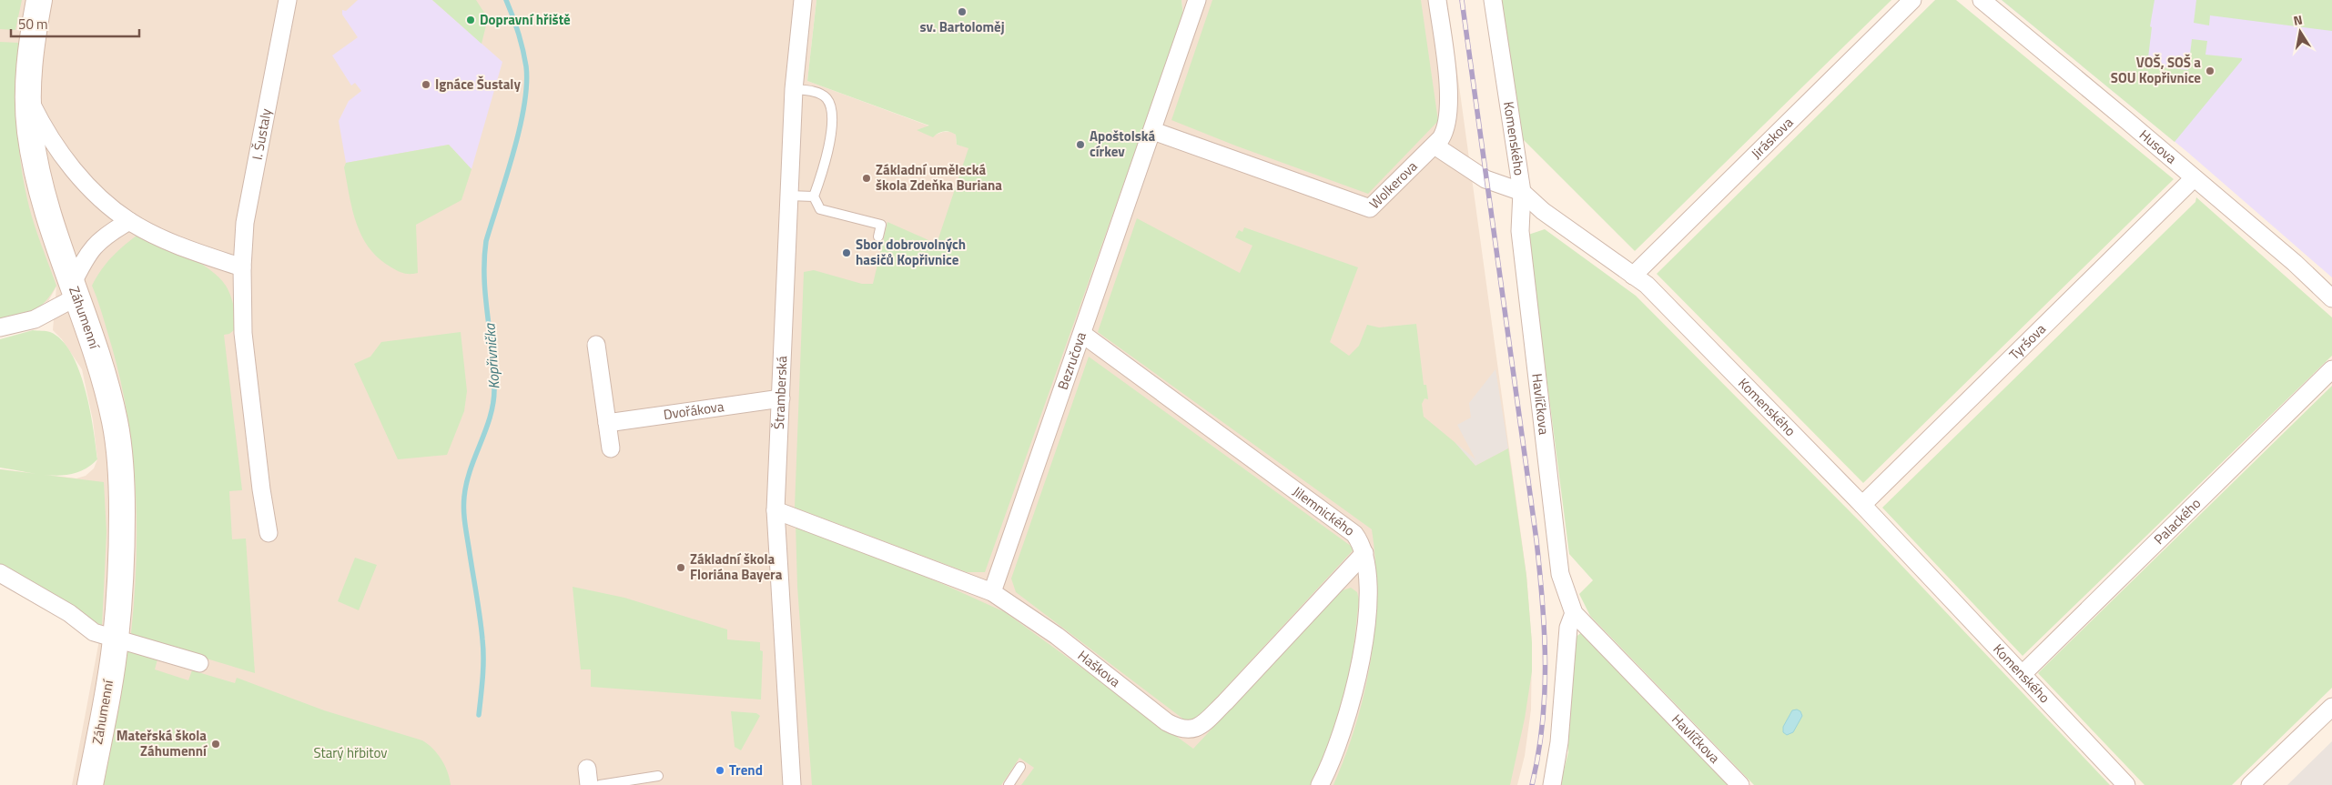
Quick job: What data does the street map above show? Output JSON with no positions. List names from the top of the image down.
{
  "streets": {
    "main road": ["Záhumenní"],
    "street": [
      "I. Šustaly",
      "Komenského",
      "Jiráskova",
      "Husova",
      "Wolkerova",
      "Tyršova",
      "Bezručova",
      "Štramberská",
      "Havlíčkova",
      "Dvořákova",
      "Jilemnického",
      "Palackého",
      "Haškova"
    ]
  },
  "crossings": [
    ["Komenského", "Jiráskova"],
    ["Komenského", "Tyršova"],
    ["Komenského", "Havlíčkova"],
    ["Komenského", "Palackého"],
    ["Husova", "Tyršova"],
    ["Wolkerova", "Bezručova"],
    ["Bezručova", "Jilemnického"],
    ["Bezručova", "Haškova"],
    ["Štramberská", "Dvořákova"],
    ["Štramberská", "Haškova"],
    ["Jilemnického", "Haškova"]
  ],
  "water": ["Kopřivnička"],
  "parks": ["Starý hřbitov"],
  "places": [
    "sv. Bartoloměj",
    "Dopravní hřiště",
    "VOŠ, SOŠ a SOU Kopřivnice",
    "Ignáce Šustaly",
    "Apoštolská církev",
    "Základní umělecká škola Zdeňka Buriana",
    "Sbor dobrovolných hasičů Kopřivnice",
    "Základní škola Floriána Bayera",
    "Mateřská škola Záhumenní",
    "Trend"
  ],
  "scale_bar": "50 m",
  "north": "top"
}
